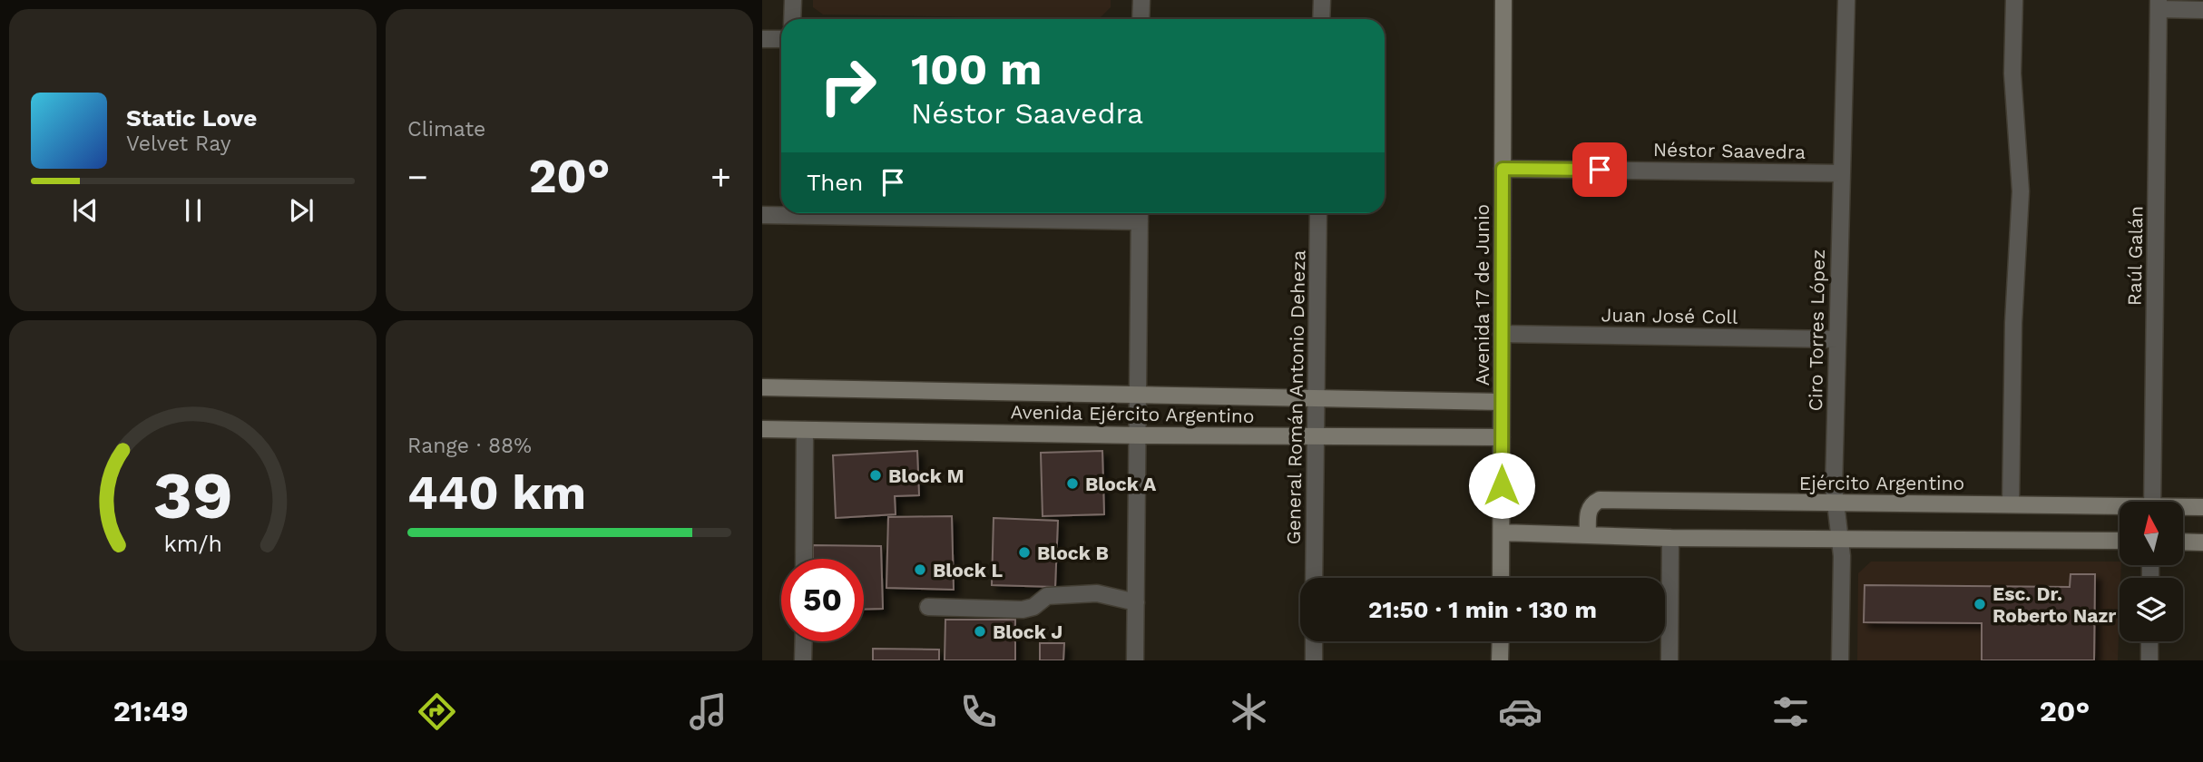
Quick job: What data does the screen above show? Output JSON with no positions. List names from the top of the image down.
{
  "streets": {
    "street": [
      "Néstor Saavedra",
      "Raúl Galán",
      "Avenida 17 de Junio",
      "Juan José Coll",
      "Ciro Torres López",
      "General Román Antonio Deheza",
      "Avenida Ejército Argentino",
      "Ejército Argentino"
    ]
  },
  "crossings": [
    ["Néstor Saavedra", "Avenida 17 de Junio"],
    ["Néstor Saavedra", "Ciro Torres López"],
    ["Avenida 17 de Junio", "Juan José Coll"],
    ["Avenida 17 de Junio", "Avenida Ejército Argentino"],
    ["Juan José Coll", "Ciro Torres López"],
    ["Ciro Torres López", "Ejército Argentino"],
    ["General Román Antonio Deheza", "Avenida Ejército Argentino"]
  ],
  "places": [
    "Block M",
    "Block A",
    "Block B",
    "Block L",
    "Esc. Dr. Roberto Nazr",
    "Block J"
  ],
  "north": "top",
  "page": {
    "tile": [
      "Climate",
      ["Range · 88%", "440 km"]
    ],
    "turn": ["100 m", "Néstor Saavedra"],
    "song": ["Static Love", "Velvet Ray"],
    "heat": ["−", "20°", "+"],
    "then": "Then",
    "limit": "50",
    "trip": "21:50 · 1 min · 130 m",
    "tabs": ["21:49", "20°"],
    "gauge": ["39", "km/h"]
  }
}
